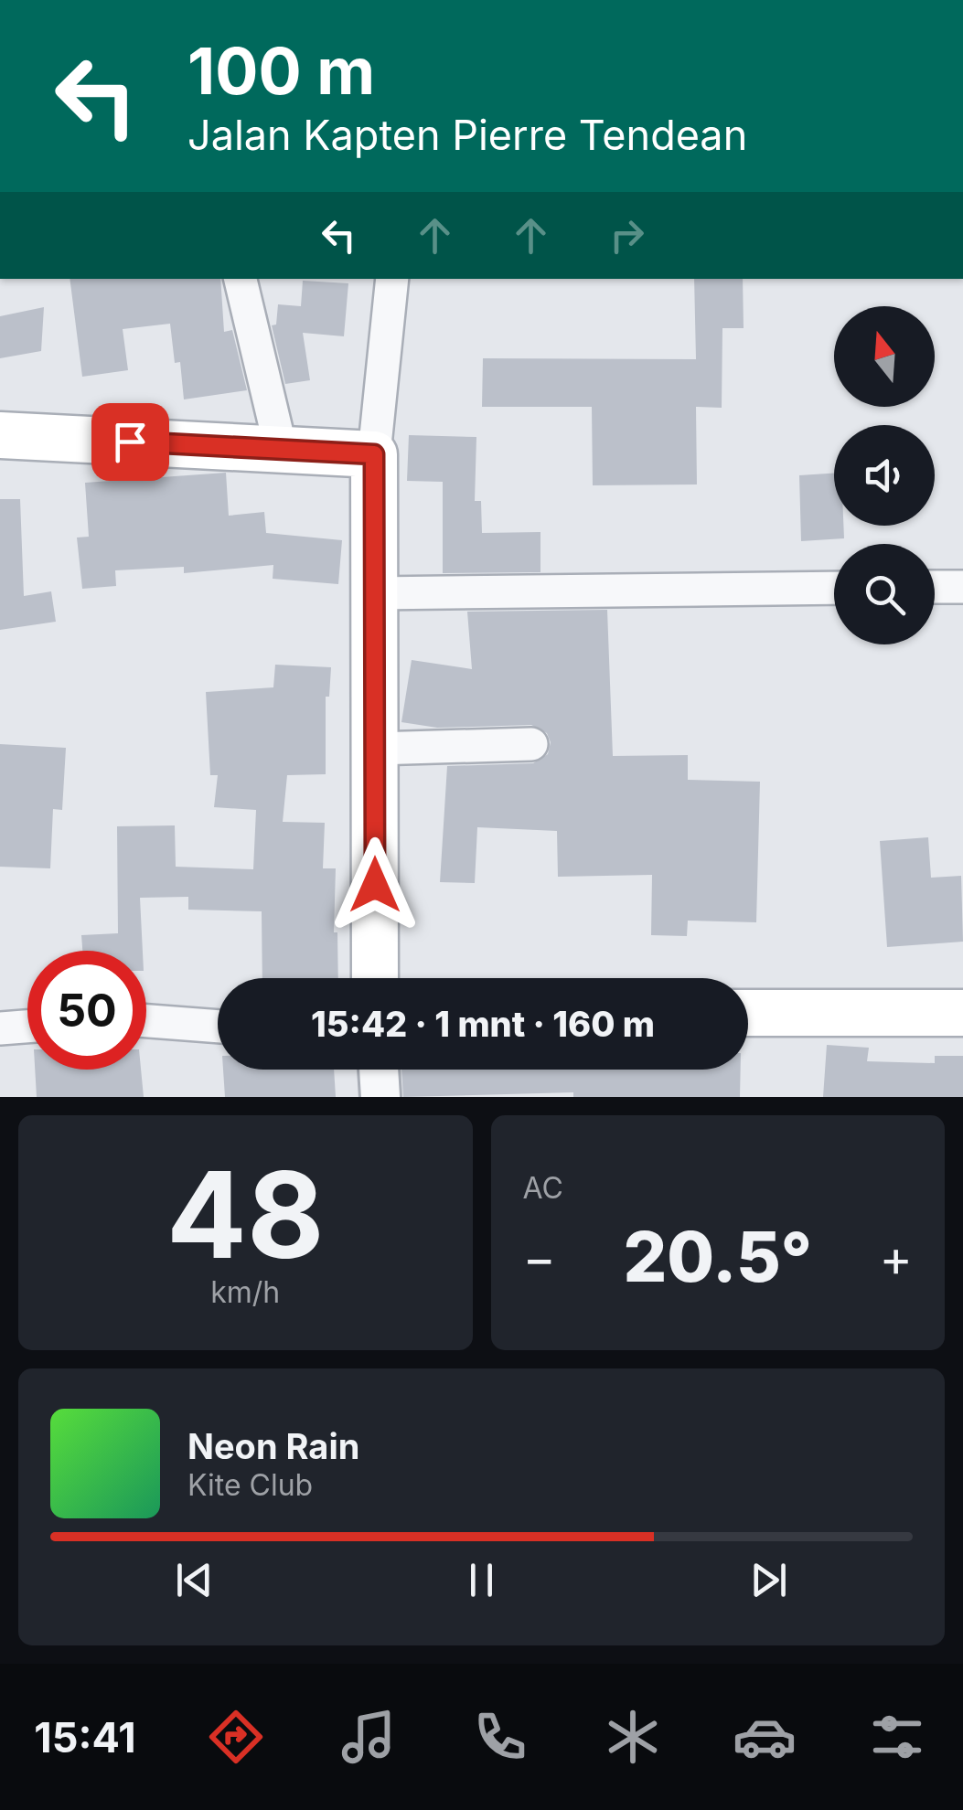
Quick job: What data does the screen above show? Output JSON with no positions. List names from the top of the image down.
{
  "north": "top",
  "page": {
    "turn": ["100 m", "Jalan Kapten Pierre Tendean"],
    "limit": "50",
    "trip": "15:42 · 1 mnt · 160 m",
    "tile": [
      ["48", "km/h"],
      "AC"
    ],
    "heat": ["−", "20.5°", "+"],
    "song": ["Neon Rain", "Kite Club"],
    "tabs": "15:41"
  }
}
